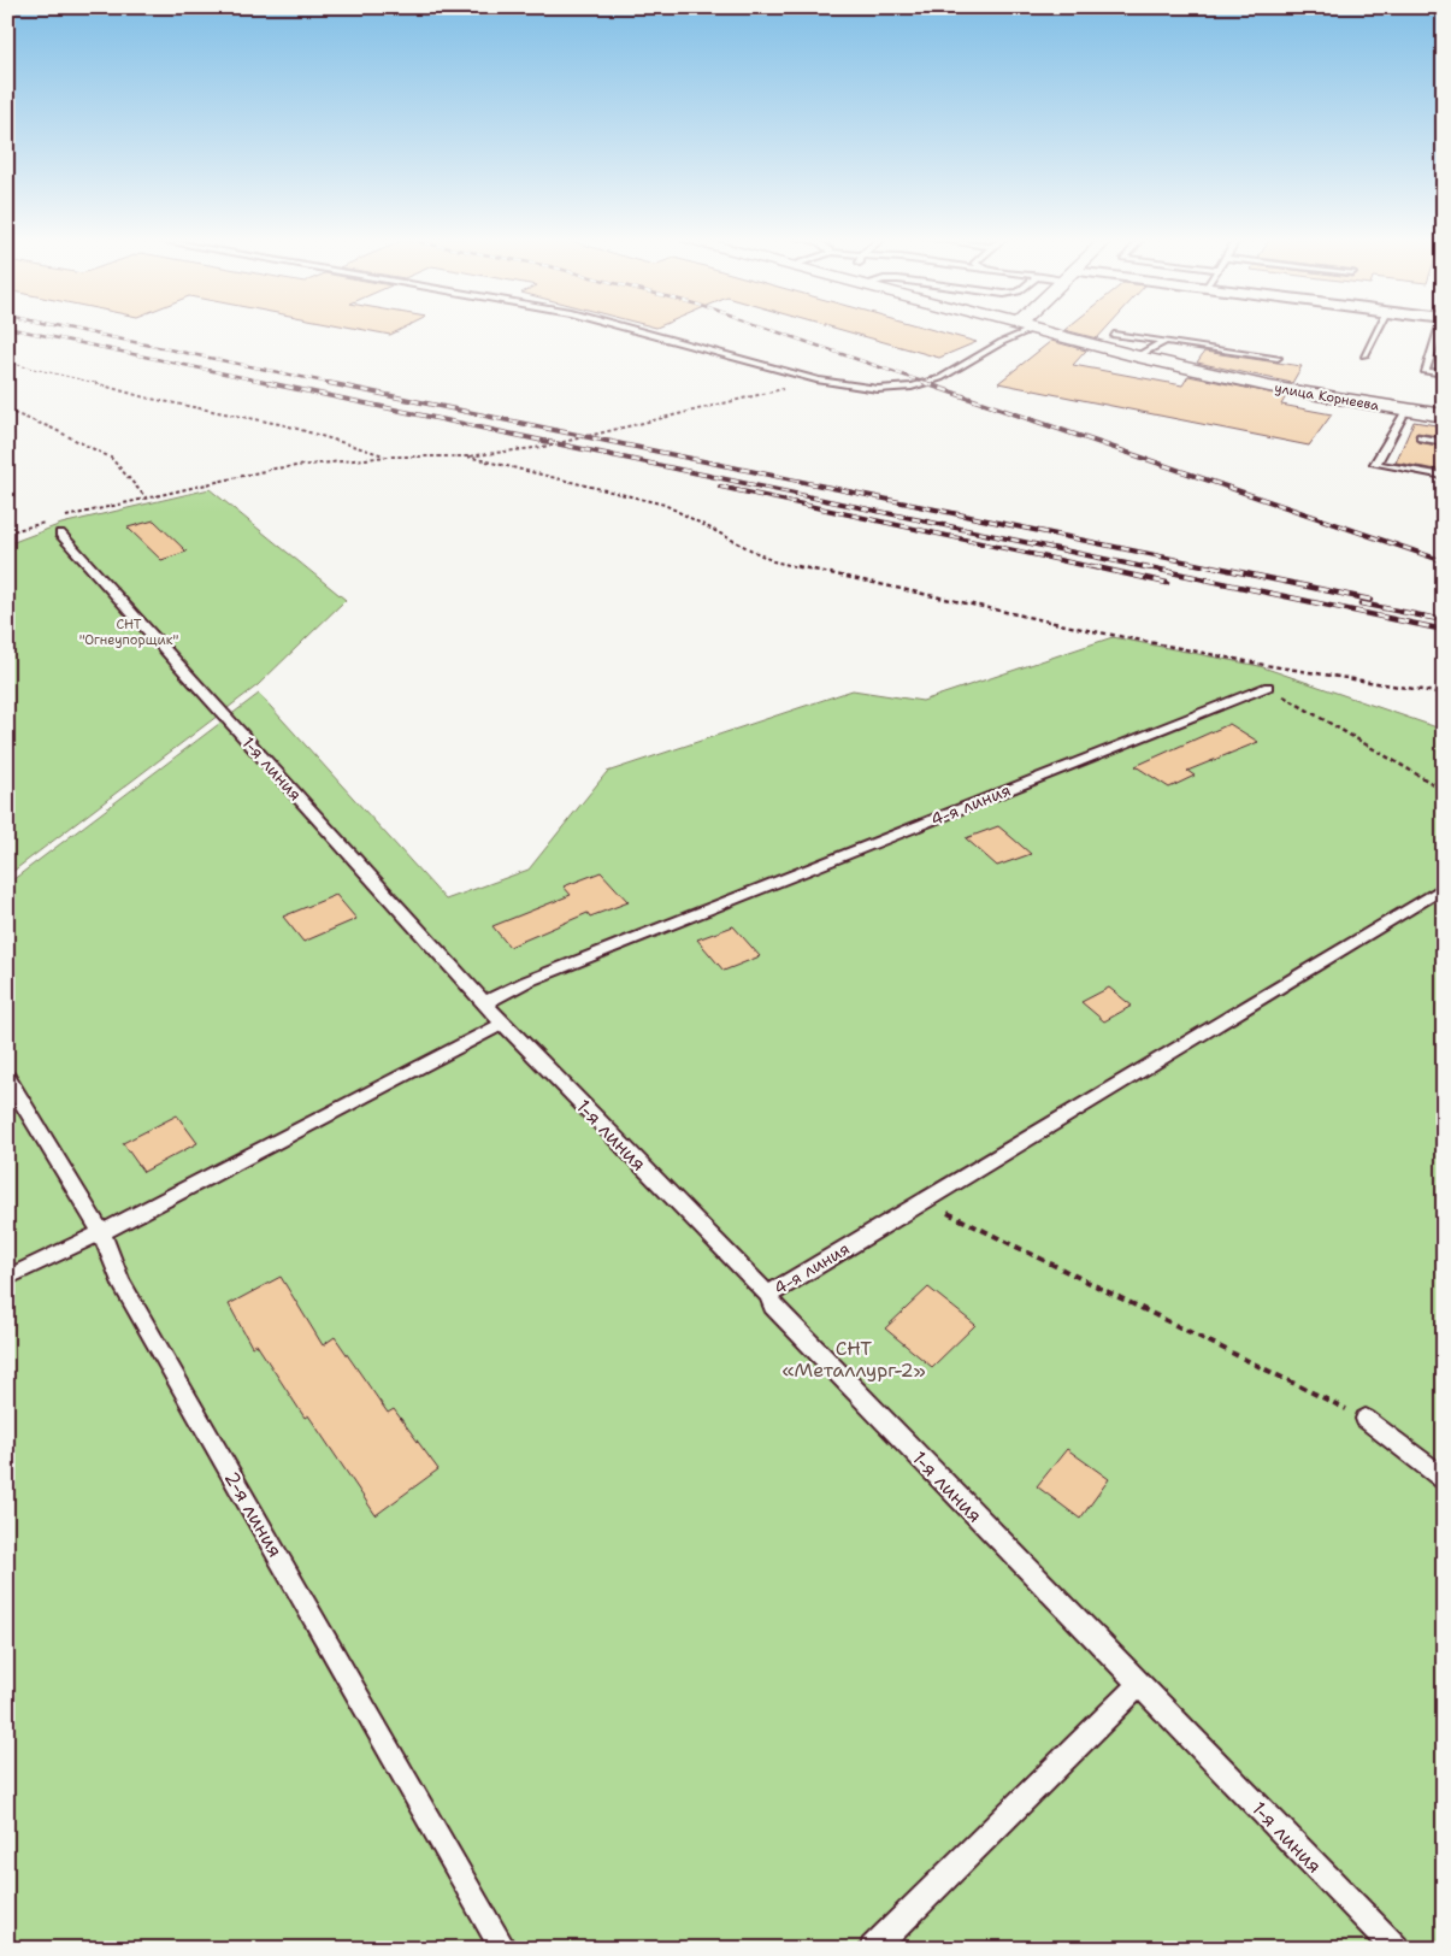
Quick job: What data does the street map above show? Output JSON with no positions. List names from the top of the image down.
{
  "streets": {
    "street": ["улица Корнеева"],
    "lane": ["1-я линия", "4-я линия", "2-я линия"]
  },
  "crossings": [
    ["1-я линия", "4-я линия"]
  ],
  "parks": ["СНТ \"Огнеупорщик\"", "СНТ «Металлург-2»"]
}
